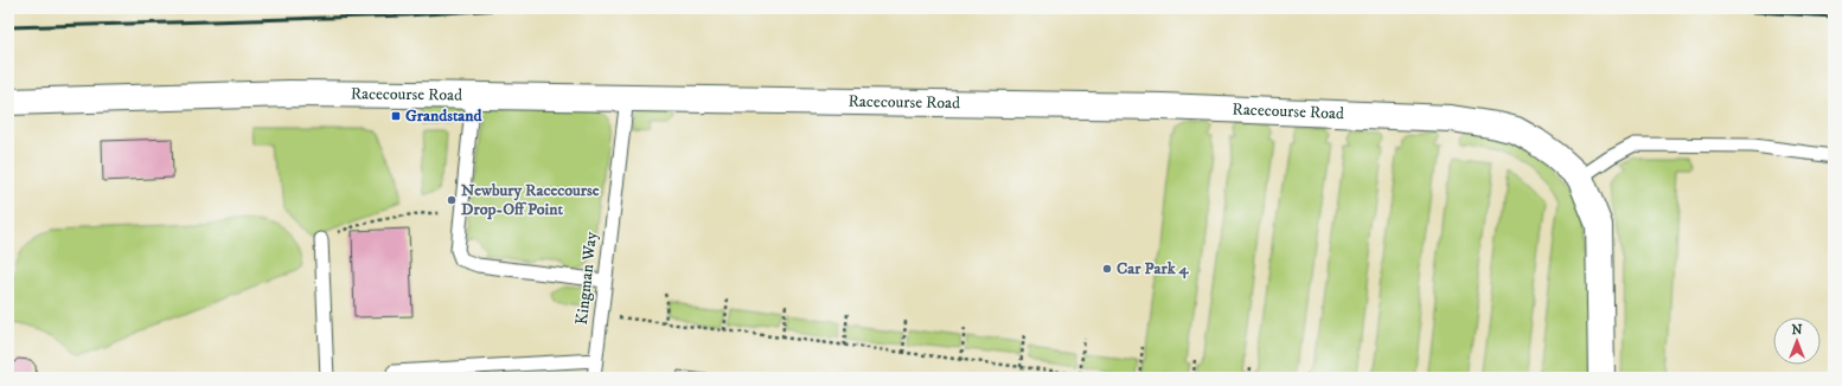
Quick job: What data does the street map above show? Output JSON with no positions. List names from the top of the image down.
{
  "streets": {
    "street": ["Racecourse Road"],
    "lane": ["Kingman Way"]
  },
  "crossings": [
    ["Racecourse Road", "Kingman Way"]
  ],
  "places": {
    "transit": ["Grandstand"],
    "other": ["Newbury Racecourse Drop-Off Point", "Car Park 4"]
  },
  "north": "top"
}
